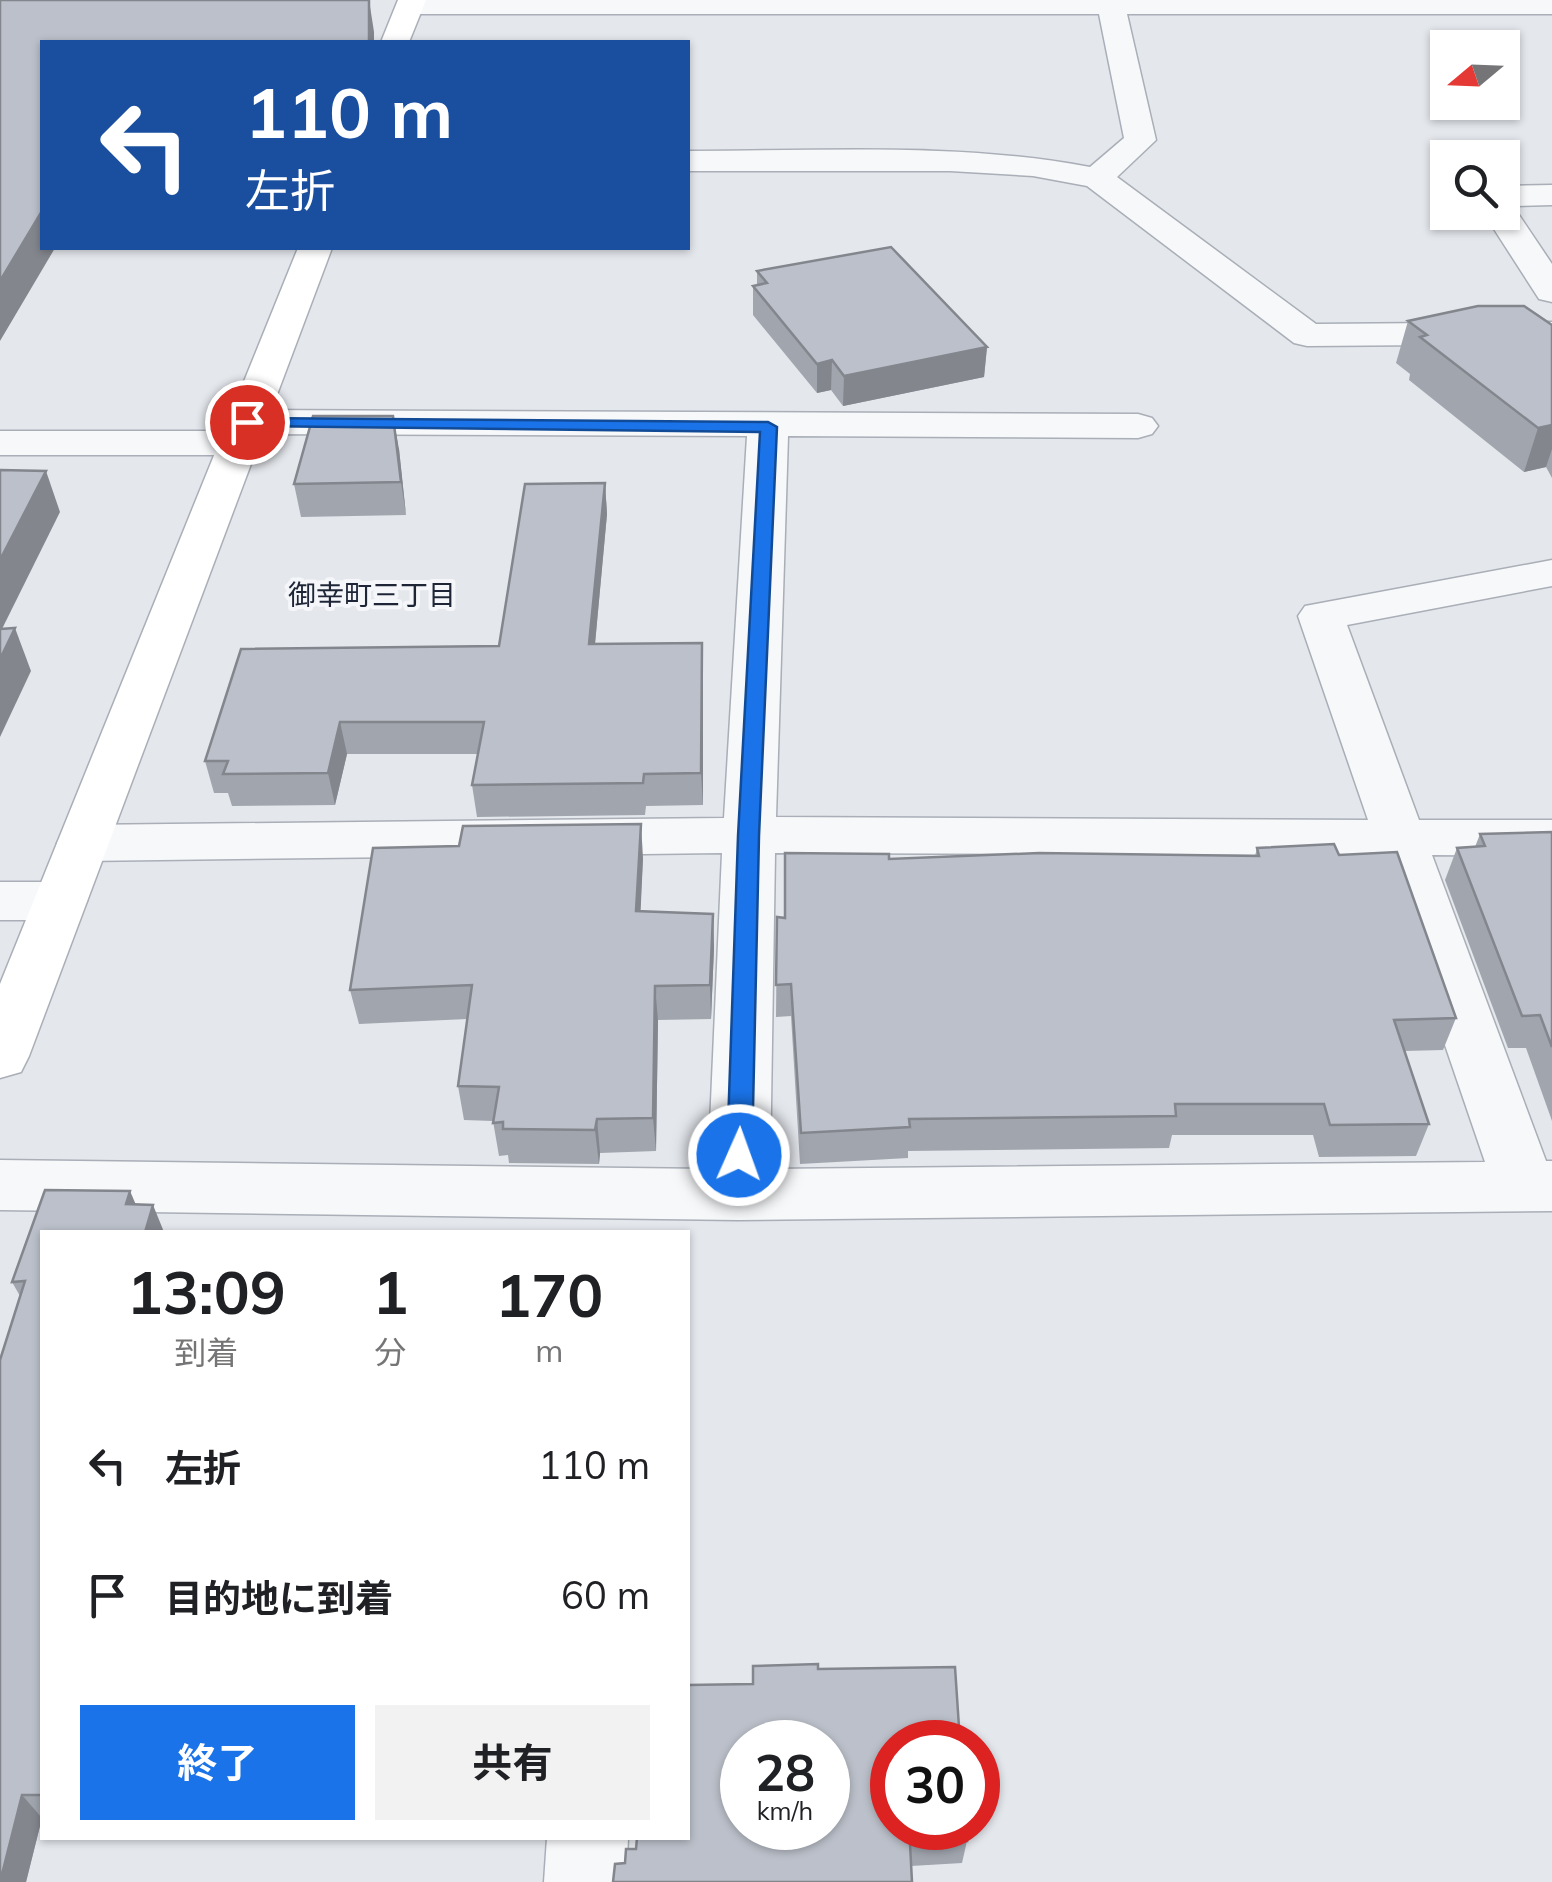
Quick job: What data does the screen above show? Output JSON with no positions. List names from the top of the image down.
{
  "districts": ["御幸町三丁目"],
  "north": "left",
  "page": {
    "turn": ["110 m", "左折"],
    "eta": [
      "13:09",
      "到着",
      "1",
      "分",
      "170",
      "m"
    ],
    "list": [
      {
        "name": "左折",
        "value": "110 m"
      },
      {
        "name": "目的地に到着",
        "value": "60 m"
      }
    ],
    "buttons": ["終了", "共有"],
    "speed": "28 km/h",
    "limit": "30"
  }
}
